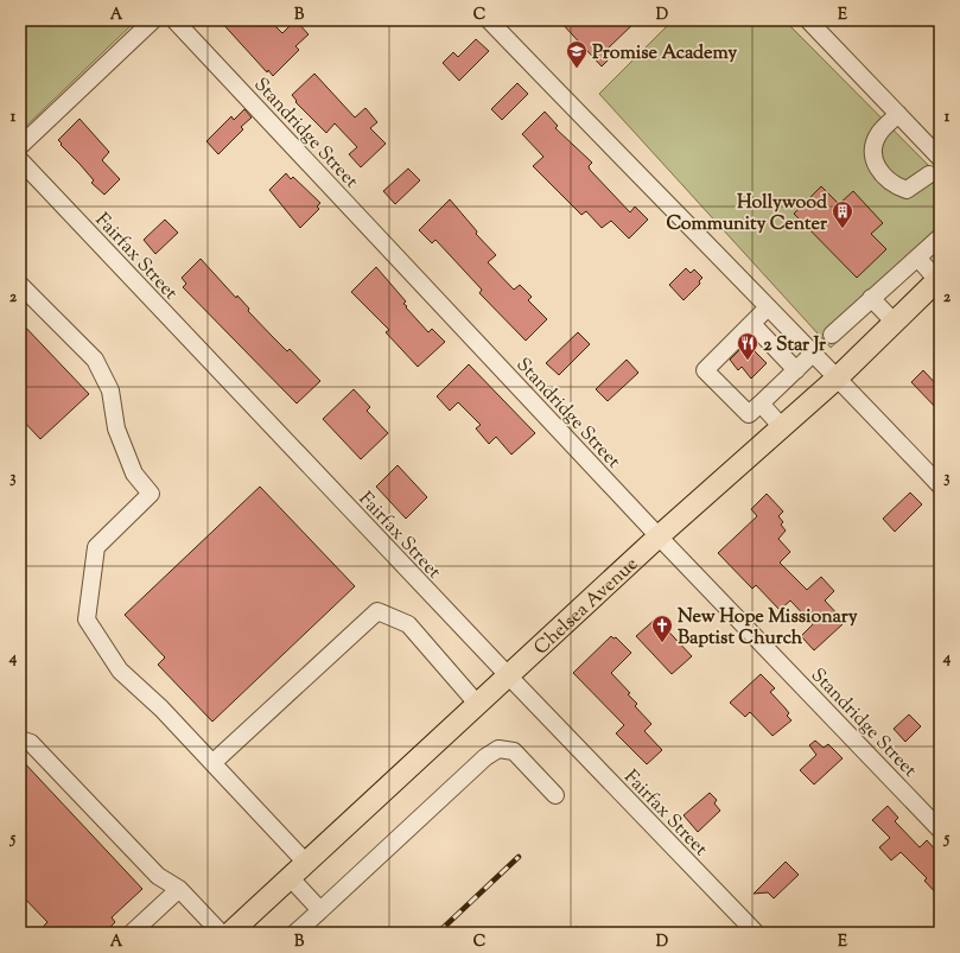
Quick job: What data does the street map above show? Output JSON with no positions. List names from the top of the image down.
{
  "streets": {
    "main road": ["Chelsea Avenue"],
    "street": ["Standridge Street", "Fairfax Street"]
  },
  "crossings": [
    ["Standridge Street", "Chelsea Avenue"],
    ["Fairfax Street", "Chelsea Avenue"]
  ],
  "places": {
    "school or university": ["Promise Academy"],
    "building": ["Hollywood Community Center"],
    "restaurant": ["2 Star Jr"],
    "church": ["New Hope Missionary Baptist Church"]
  },
  "grid": {
    "columns": [
      "A",
      "B",
      "C",
      "D",
      "E"
    ],
    "rows": [
      "1",
      "2",
      "3",
      "4",
      "5"
    ]
  }
}
